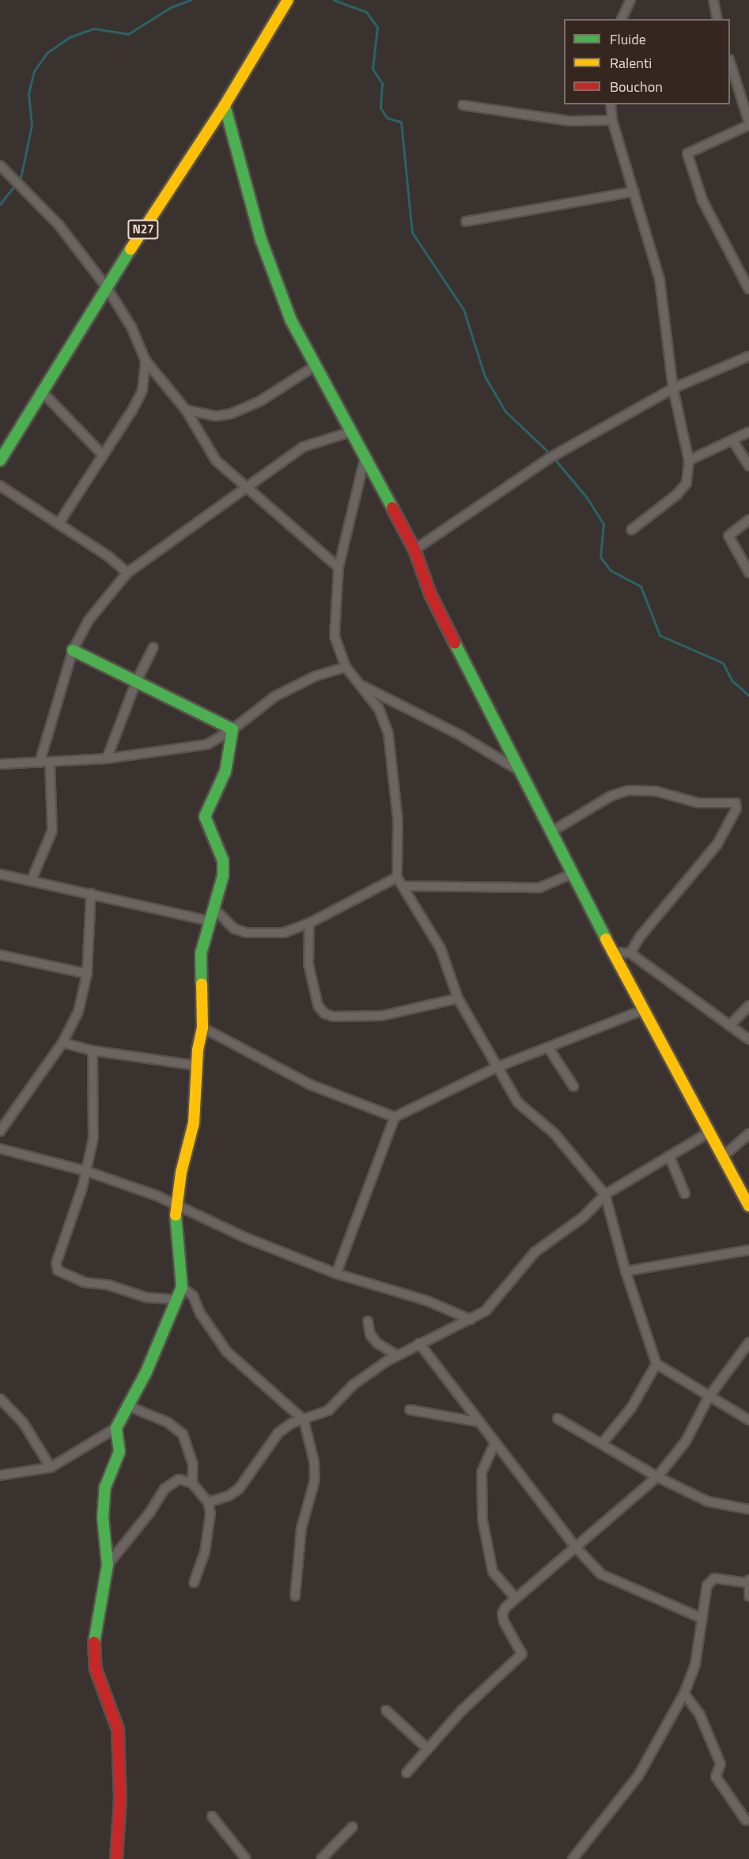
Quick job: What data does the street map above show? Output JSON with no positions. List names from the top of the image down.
{
  "streets": {
    "street": ["N27"]
  },
  "legend": ["Fluide", "Ralenti", "Bouchon"]
}
